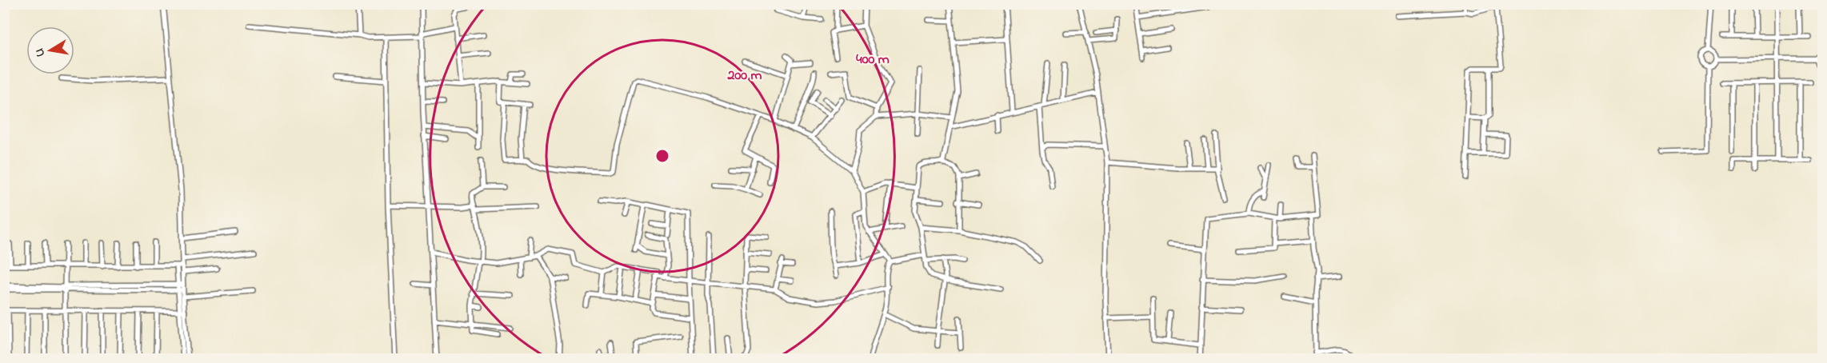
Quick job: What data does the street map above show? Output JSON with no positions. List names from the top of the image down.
{
  "north": "left",
  "rings": ["400 m", "200 m"]
}
